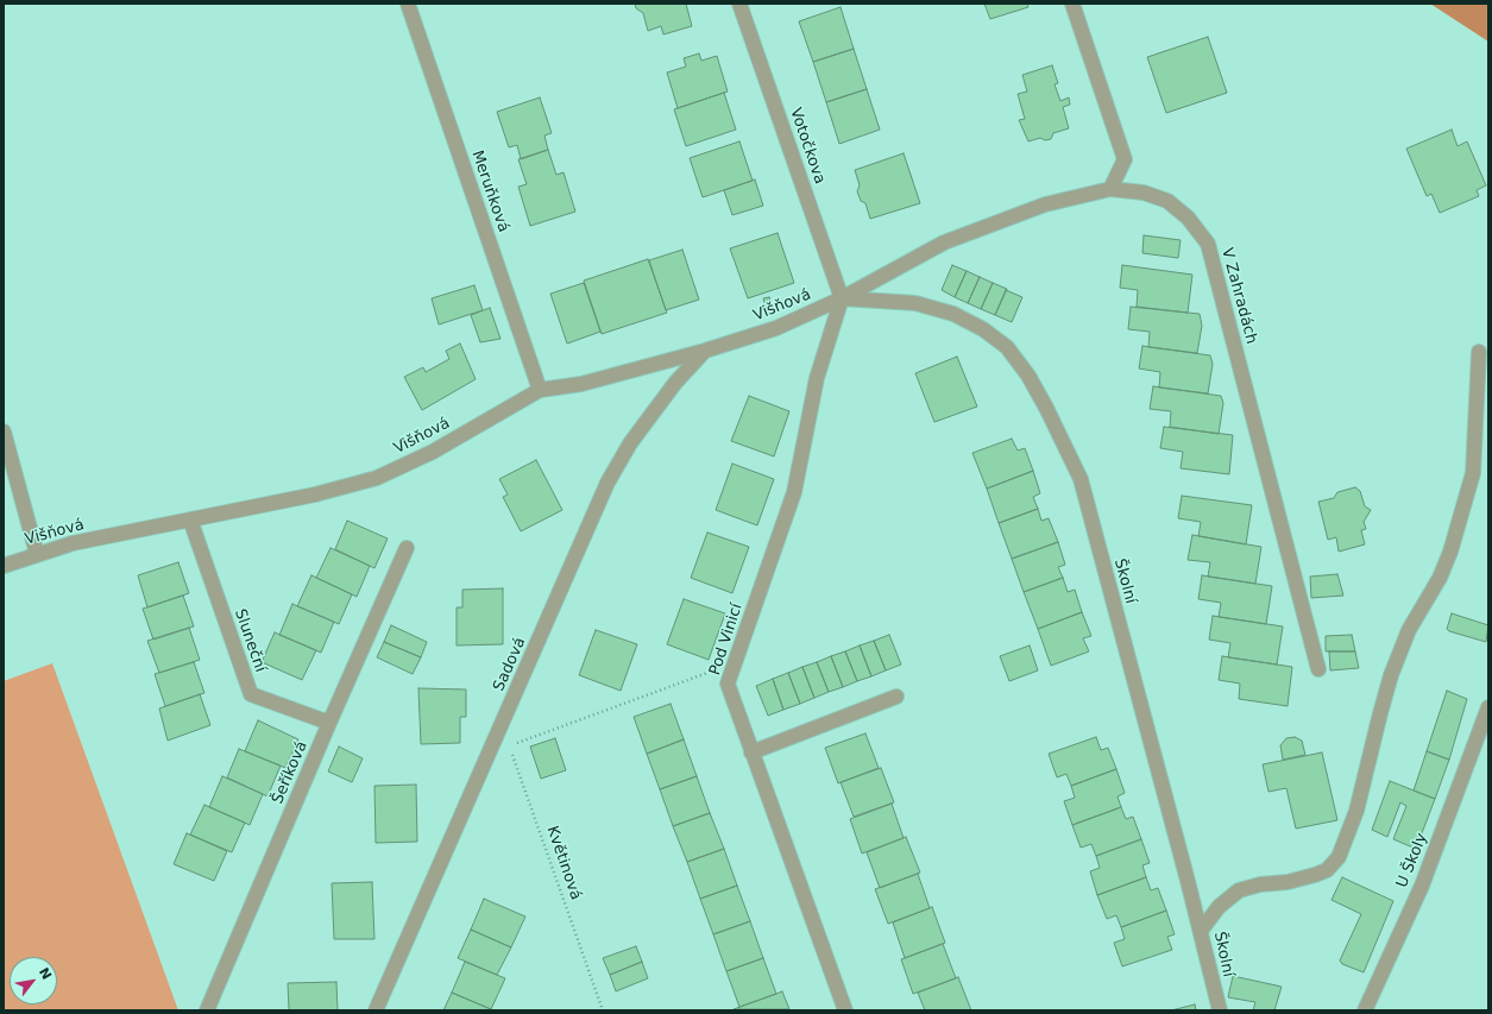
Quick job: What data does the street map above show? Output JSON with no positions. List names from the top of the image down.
{
  "streets": {
    "street": [
      "Votočkova",
      "Meruňková",
      "V Zahradách",
      "Višňová",
      "Školní",
      "Pod Vinicí",
      "Sluneční",
      "Sadová",
      "Šeříková",
      "U Školy"
    ],
    "path": ["Květinová"]
  },
  "crossings": [
    ["Votočkova", "V Zahradách"],
    ["Votočkova", "Višňová"],
    ["Votočkova", "Školní"],
    ["Votočkova", "Pod Vinicí"],
    ["Meruňková", "Višňová"],
    ["V Zahradách", "Višňová"],
    ["V Zahradách", "Školní"],
    ["V Zahradách", "Pod Vinicí"],
    ["Višňová", "Školní"],
    ["Višňová", "Pod Vinicí"],
    ["Višňová", "Sluneční"],
    ["Višňová", "Sadová"],
    ["Školní", "Pod Vinicí"],
    ["Pod Vinicí", "Květinová"],
    ["Sluneční", "Šeříková"]
  ],
  "north": "top right"
}
